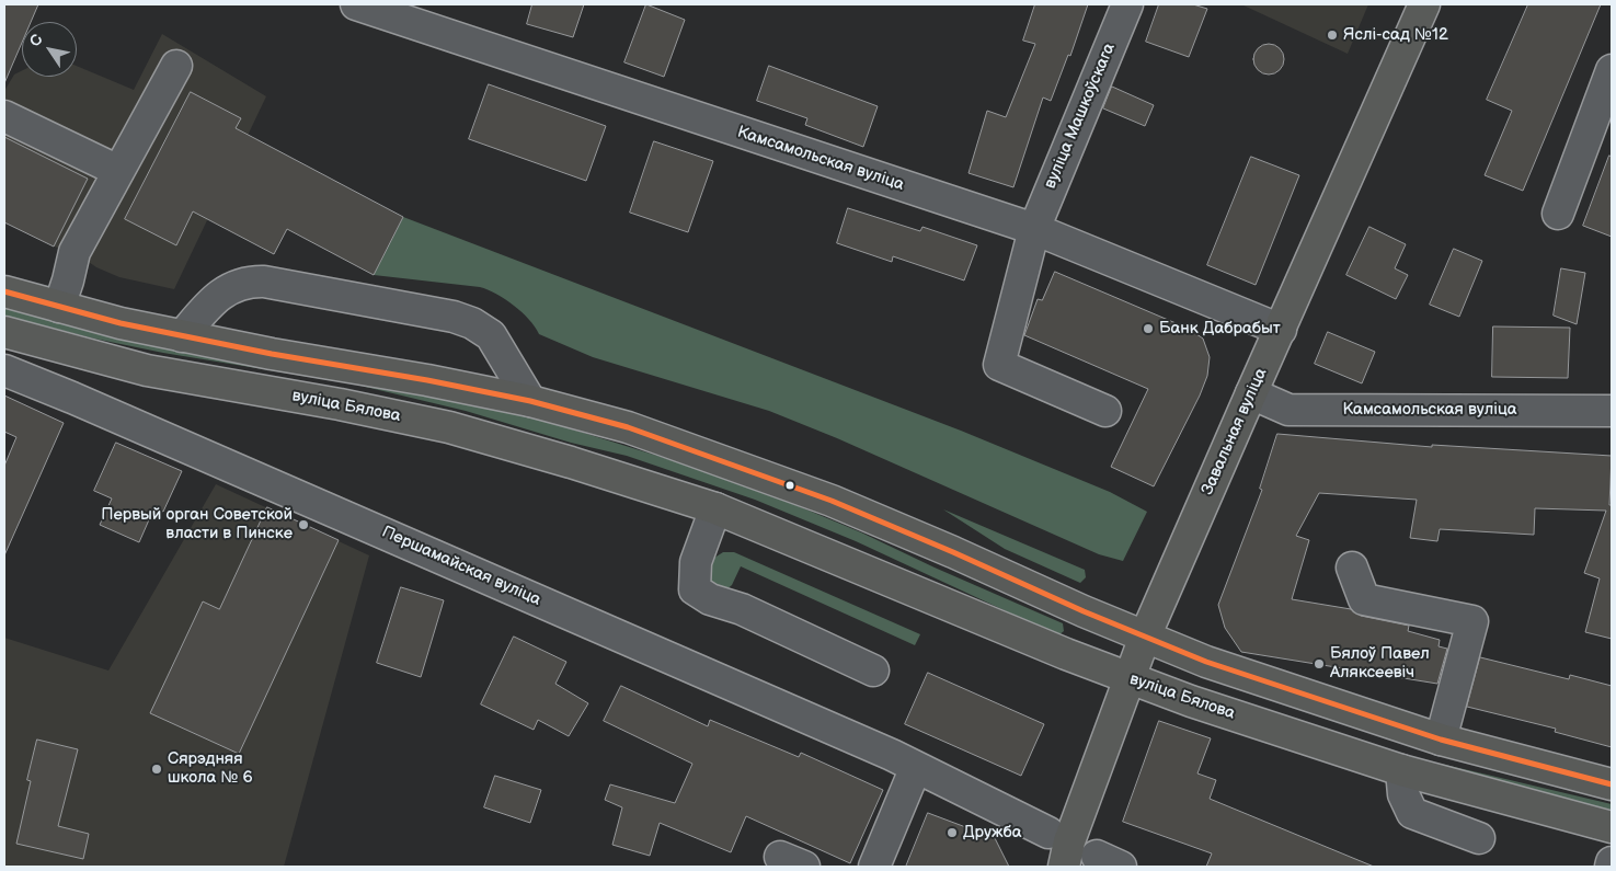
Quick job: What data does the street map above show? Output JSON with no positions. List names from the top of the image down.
{
  "streets": {
    "main road": ["вуліца Бялова", "Завальная вуліца"],
    "street": ["вуліца Машкоўскага", "Камсамольская вуліца", "Першамайская вуліца"]
  },
  "crossings": [
    ["вуліца Машкоўскага", "Камсамольская вуліца"],
    ["Камсамольская вуліца", "Завальная вуліца"],
    ["вуліца Бялова", "Завальная вуліца"]
  ],
  "places": [
    "Яслі-сад №12",
    "Банк Дабрабыт",
    "Первый орган Советской власти в Пинске",
    "Бялоў Павел Аляксеевіч",
    "Сярэдняя школа № 6",
    "Дружба"
  ],
  "north": "top left"
}
